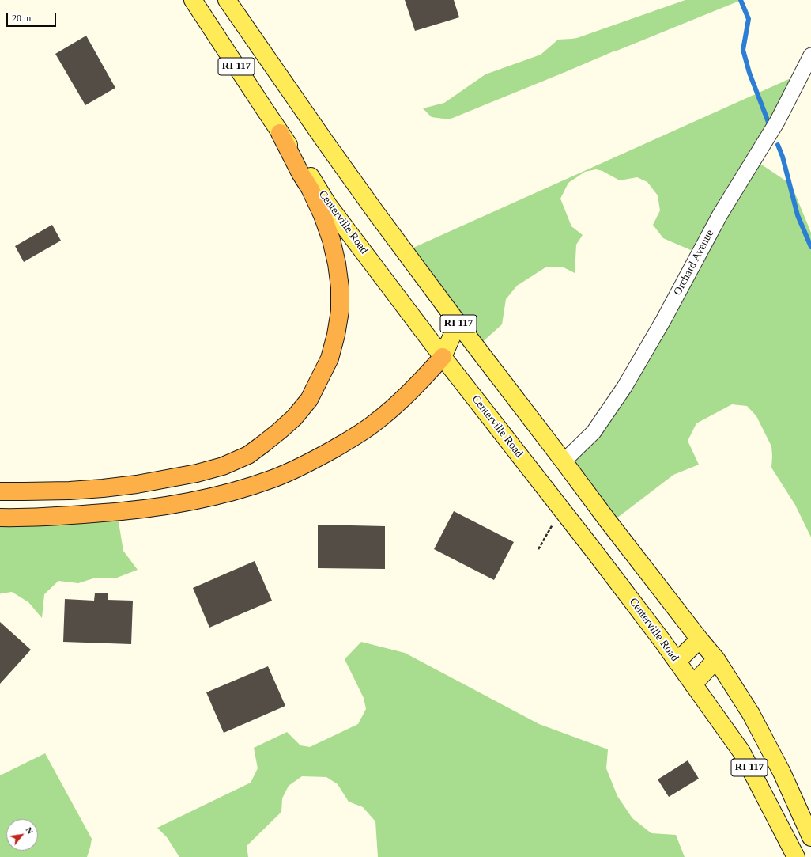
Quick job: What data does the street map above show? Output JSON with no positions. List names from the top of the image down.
{
  "streets": {
    "main road": ["RI 117", "Centerville Road"],
    "street": ["Orchard Avenue"]
  },
  "crossings": [
    ["RI 117", "Orchard Avenue"]
  ],
  "scale_bar": "20 m",
  "north": "top right"
}
